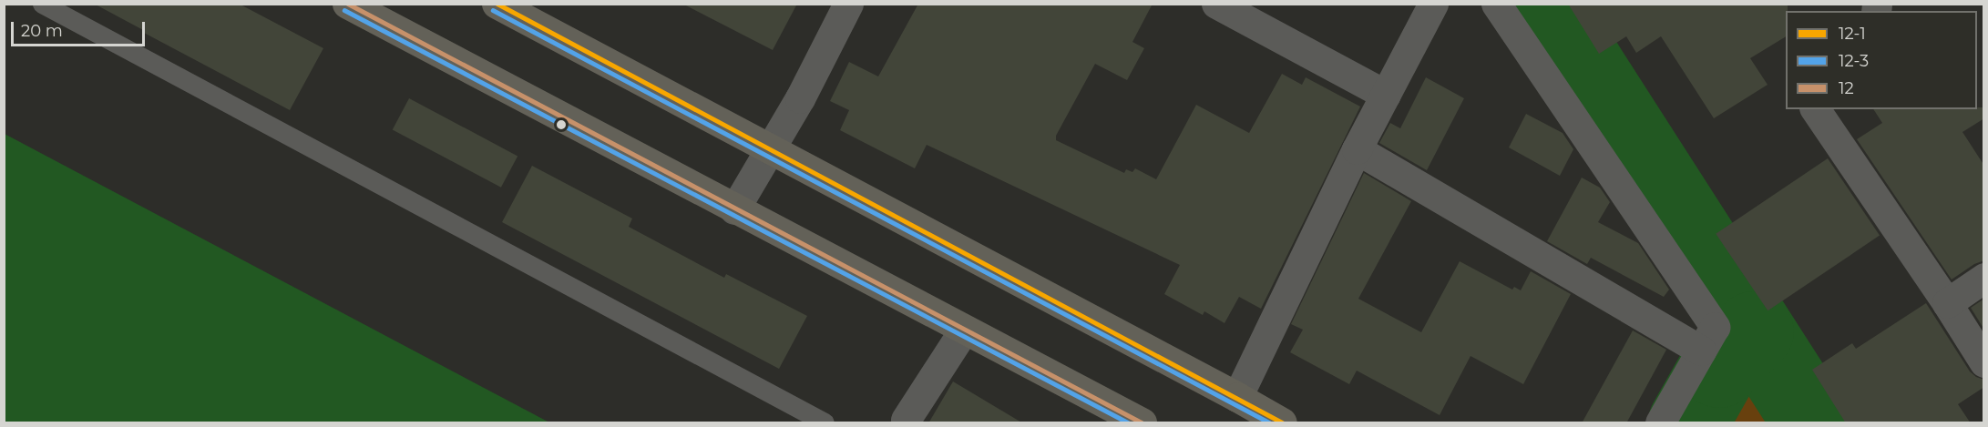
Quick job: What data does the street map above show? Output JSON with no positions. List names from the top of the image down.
{
  "lines": ["transit line 12-1", "transit line 12", "transit line 12-3"],
  "legend": ["12-1", "12-3", "12"],
  "scale_bar": "20 m"
}
